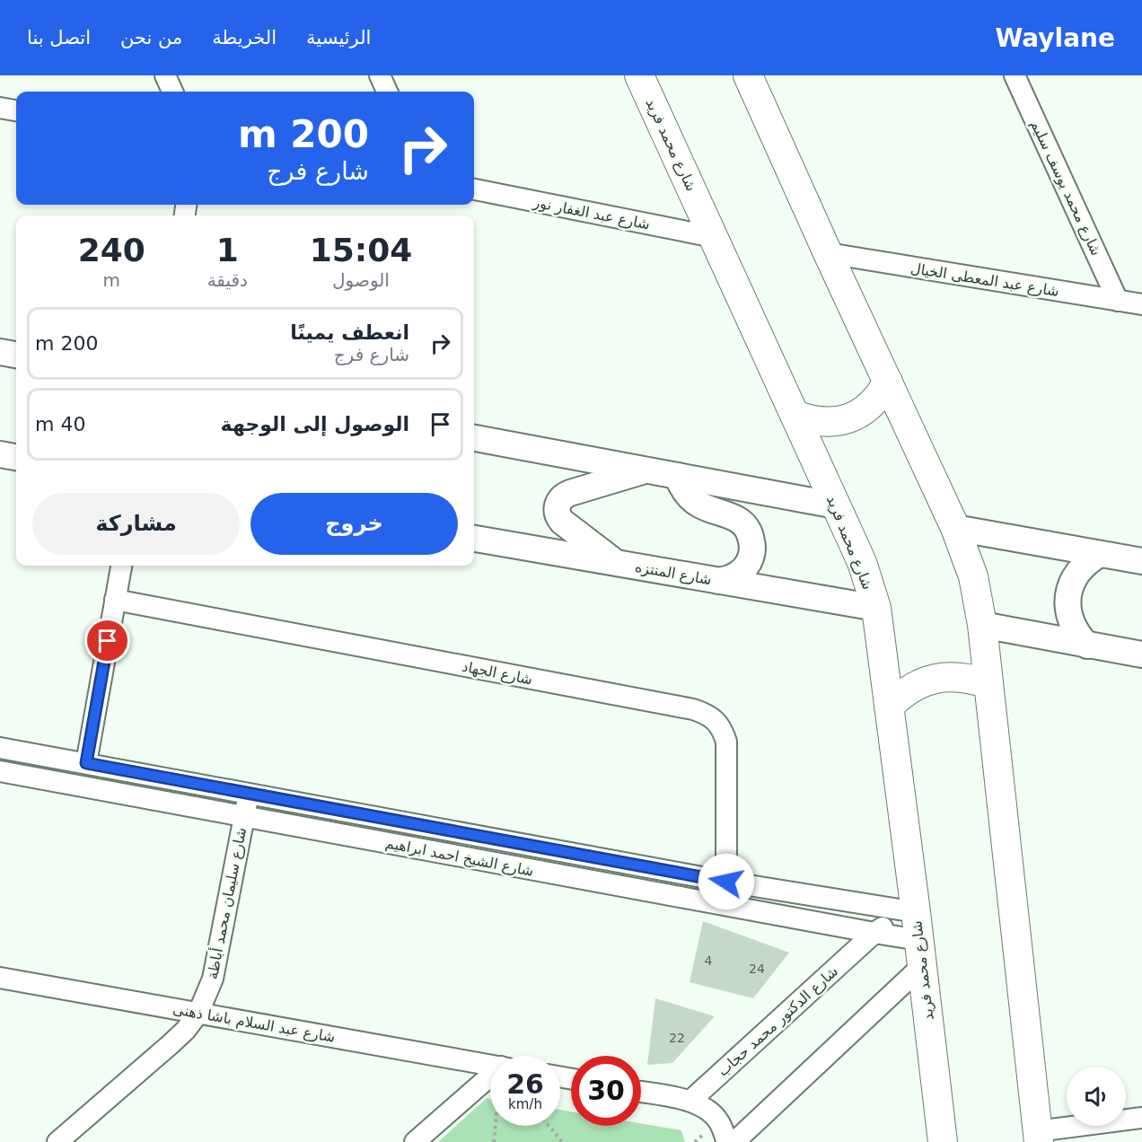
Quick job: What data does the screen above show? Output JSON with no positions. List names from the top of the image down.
{
  "streets": {
    "main road": ["شارع محمد فريد"],
    "street": [
      "شارع محمد يوسف سليم",
      "شارع عبد الغفار نور",
      "شارع عبد المعطى الخيال",
      "شارع المنتزه",
      "شارع الجهاد",
      "شارع الشيخ احمد ابراهيم",
      "شارع سليمان محمد أباظة",
      "شارع الدكتور محمد حجاب",
      "شارع عبد السلام باشا ذهنى"
    ]
  },
  "crossings": [
    ["شارع محمد فريد", "شارع عبد الغفار نور"],
    ["شارع محمد فريد", "شارع المنتزه"],
    ["شارع محمد فريد", "شارع الشيخ احمد ابراهيم"],
    ["شارع محمد فريد", "شارع الدكتور محمد حجاب"],
    ["شارع محمد يوسف سليم", "شارع عبد المعطى الخيال"],
    ["شارع الجهاد", "شارع الشيخ احمد ابراهيم"],
    ["شارع الشيخ احمد ابراهيم", "شارع سليمان محمد أباظة"],
    ["شارع الشيخ احمد ابراهيم", "شارع الدكتور محمد حجاب"],
    ["شارع سليمان محمد أباظة", "شارع عبد السلام باشا ذهنى"]
  ],
  "house_numbers": ["4", "24", "22"],
  "page": {
    "header": "Waylane",
    "nav": [
      "الرئيسية",
      "الخريطة",
      "من نحن",
      "اتصل بنا"
    ],
    "turn": ["200 m", "شارع فرج"],
    "eta": [
      "15:04",
      "الوصول",
      "1",
      "دقيقة",
      "240",
      "m"
    ],
    "list": [
      {
        "name": "انعطف يمينًا",
        "note": "شارع فرج",
        "value": "200 m"
      },
      {
        "name": "الوصول إلى الوجهة",
        "value": "40 m"
      }
    ],
    "buttons": ["خروج", "مشاركة"],
    "speed": "26 km/h",
    "limit": "30"
  }
}
